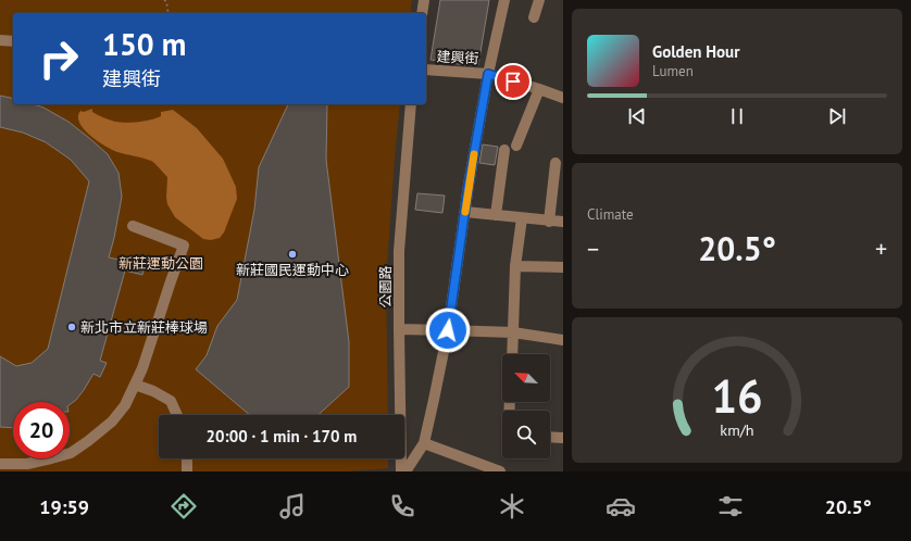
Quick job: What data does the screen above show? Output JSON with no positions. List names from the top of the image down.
{
  "streets": {
    "street": ["建興街", "公園路"]
  },
  "parks": ["新莊運動公園"],
  "places": ["新莊國民運動中心", "新北市立新莊棒球場"],
  "north": "top left",
  "page": {
    "turn": ["150 m", "建興街"],
    "song": ["Golden Hour", "Lumen"],
    "tile": "Climate",
    "heat": ["−", "20.5°", "+"],
    "limit": "20",
    "trip": "20:00 · 1 min · 170 m",
    "tabs": ["19:59", "20.5°"],
    "gauge": ["16", "km/h"]
  }
}
